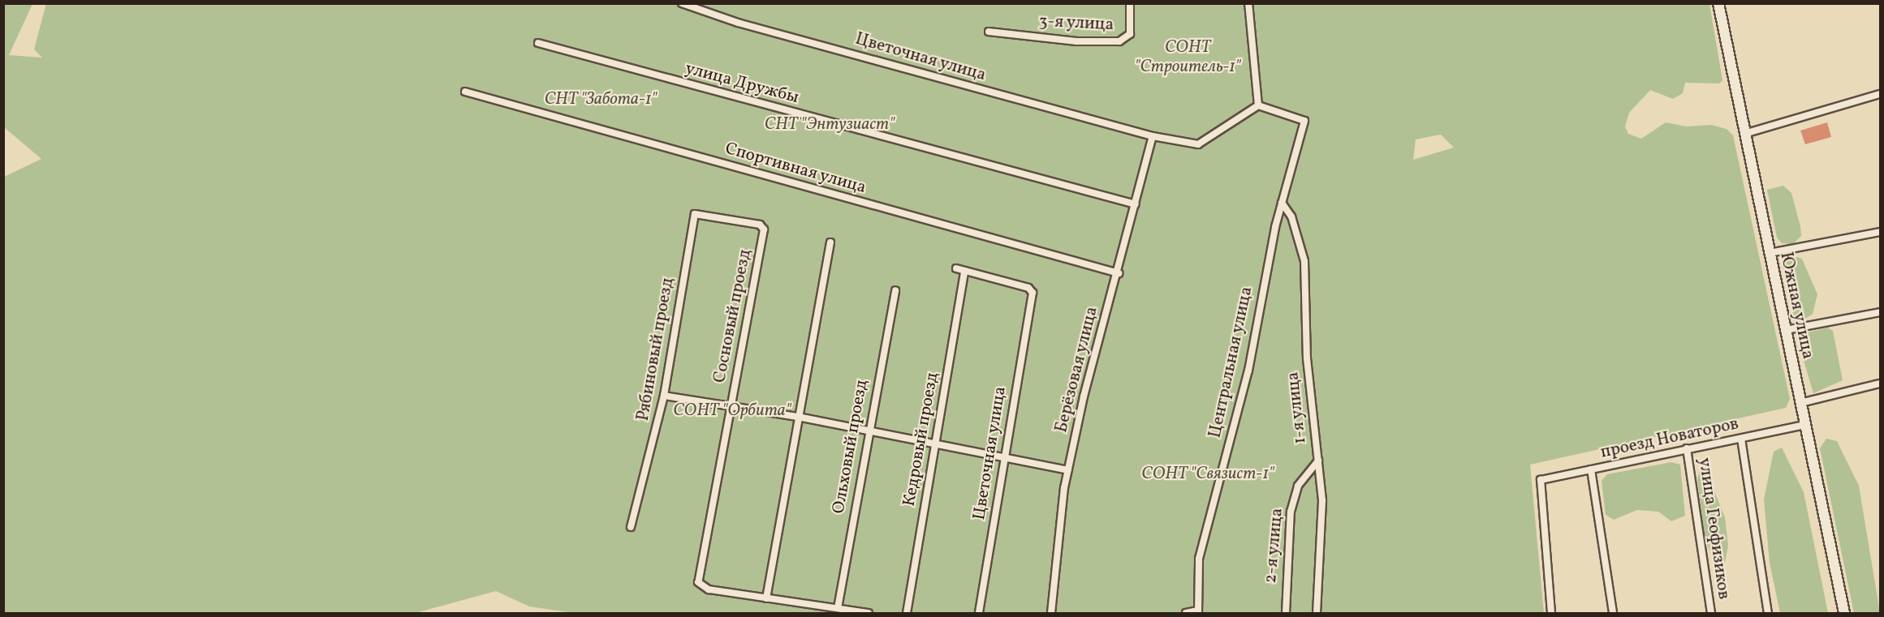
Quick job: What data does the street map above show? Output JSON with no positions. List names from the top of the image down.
{
  "streets": {
    "main road": ["Южная улица"],
    "street": [
      "3-я улица",
      "Цветочная улица",
      "улица Дружбы",
      "Спортивная улица",
      "Сосновый проезд",
      "Рябиновый проезд",
      "Центральная улица",
      "Берёзовая улица",
      "1-я улица",
      "проезд Новаторов",
      "Кедровый проезд",
      "Ольховый проезд",
      "улица Геофизиков",
      "2-я улица"
    ]
  },
  "crossings": [
    ["Цветочная улица", "Центральная улица"],
    ["Цветочная улица", "Берёзовая улица"],
    ["Цветочная улица", "Кедровый проезд"],
    ["улица Дружбы", "Берёзовая улица"],
    ["Спортивная улица", "Берёзовая улица"],
    ["Южная улица", "проезд Новаторов"],
    ["Сосновый проезд", "Рябиновый проезд"],
    ["Центральная улица", "1-я улица"],
    ["1-я улица", "2-я улица"],
    ["проезд Новаторов", "улица Геофизиков"]
  ],
  "parks": [
    "СОНТ \"Строитель-1\"",
    "СНТ \"Забота-1\"",
    "СНТ \"Энтузиаст\"",
    "СОНТ \"Орбита\"",
    "СОНТ \"Связист-1\""
  ]
}
